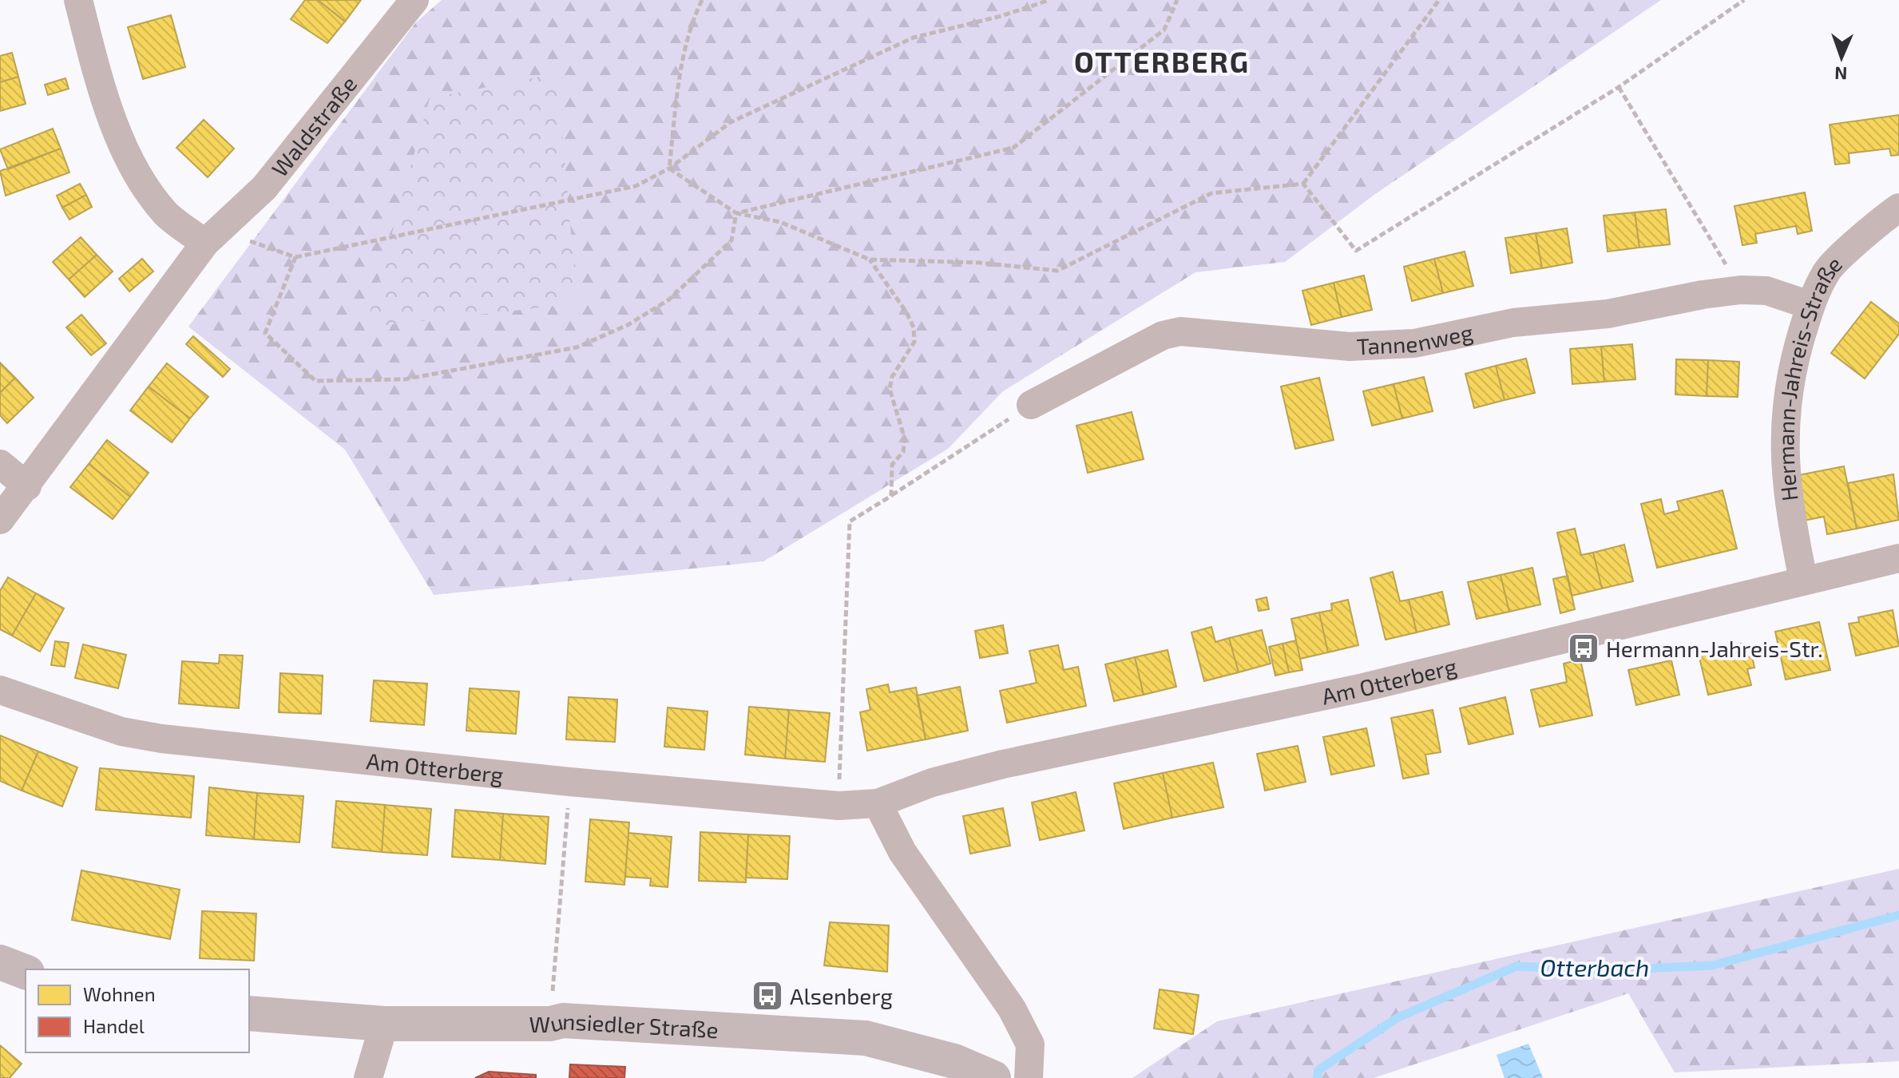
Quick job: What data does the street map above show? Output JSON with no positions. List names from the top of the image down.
{
  "streets": {
    "main road": ["Wunsiedler Straße"],
    "street": [
      "Waldstraße",
      "Tannenweg",
      "Hermann-Jahreis-Straße",
      "Am Otterberg"
    ]
  },
  "crossings": [
    ["Tannenweg", "Hermann-Jahreis-Straße"],
    ["Hermann-Jahreis-Straße", "Am Otterberg"]
  ],
  "districts": ["OTTERBERG"],
  "water": ["Otterbach"],
  "places": {
    "bus stop": ["Hermann-Jahreis-Str.", "Alsenberg"]
  },
  "legend": ["Wohnen", "Handel"],
  "north": "bottom"
}
